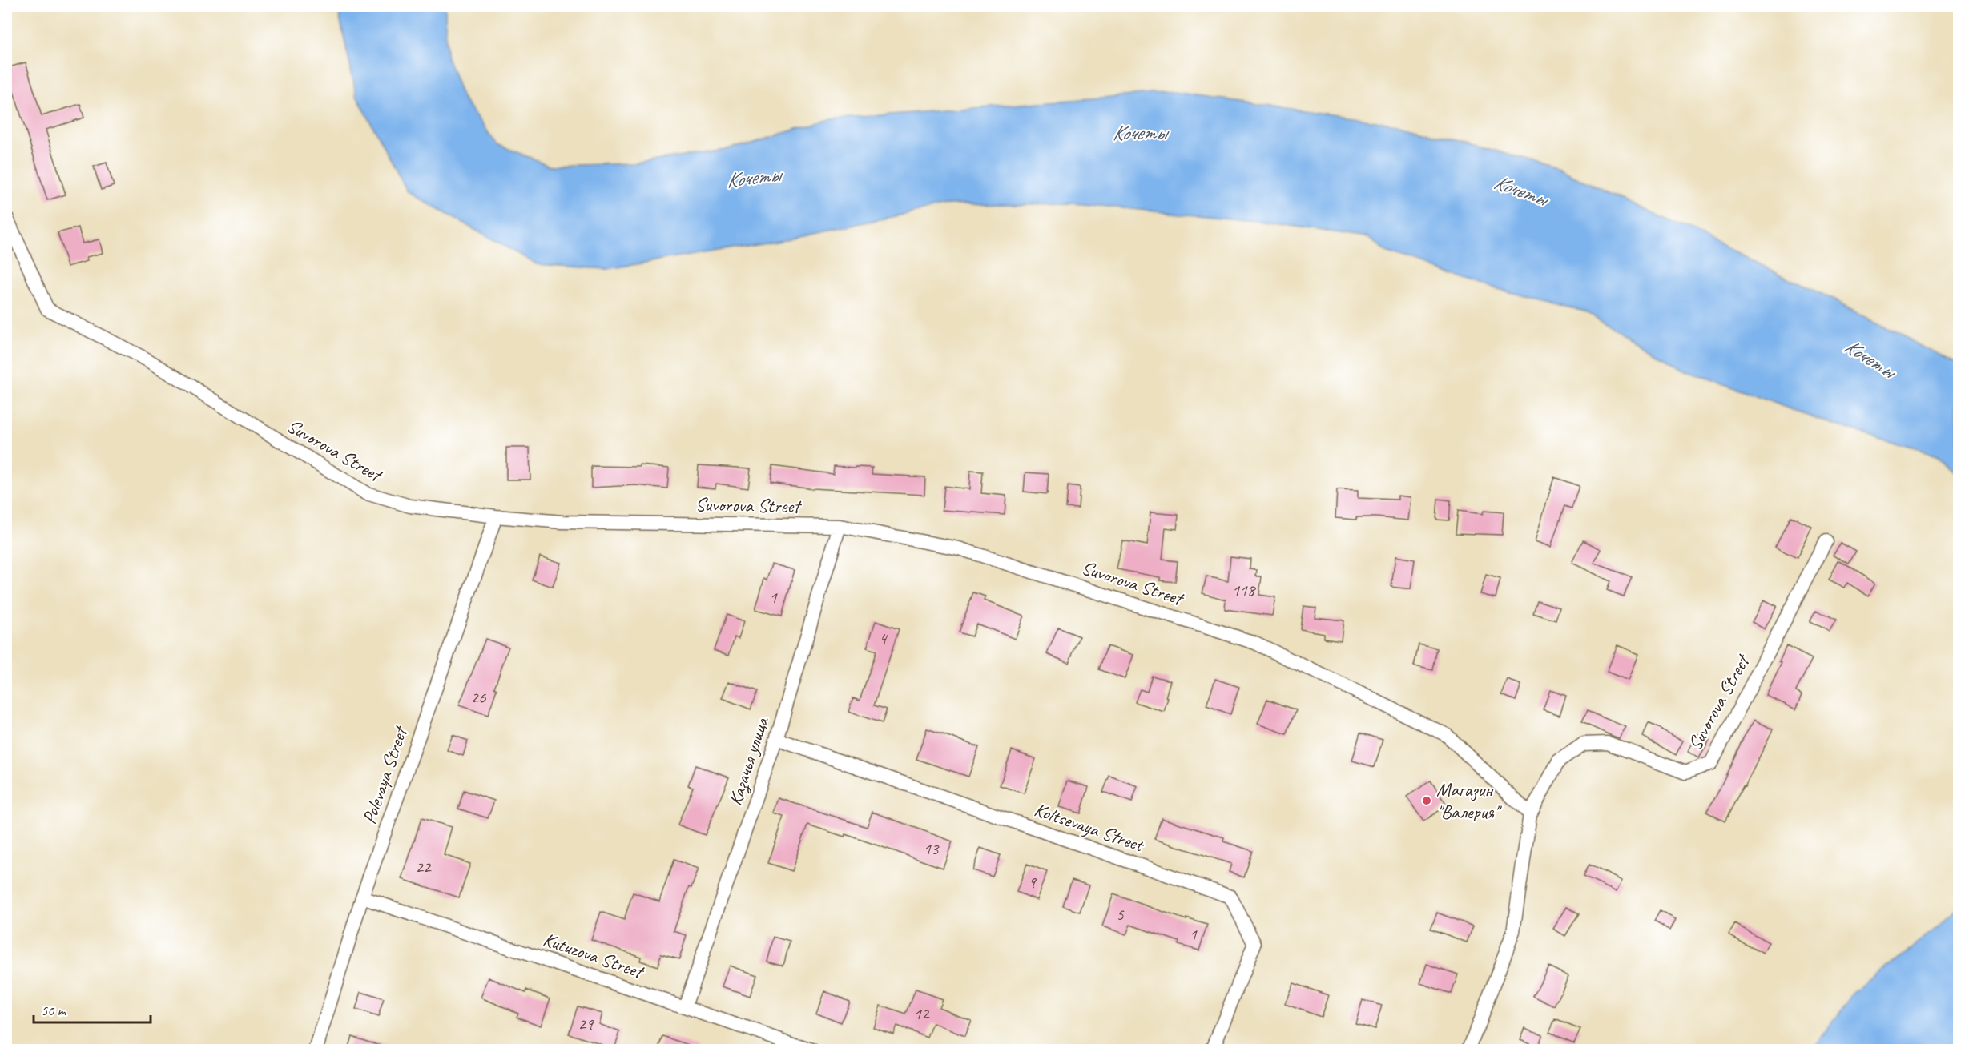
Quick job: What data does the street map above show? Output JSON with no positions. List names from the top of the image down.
{
  "streets": {
    "street": [
      "Suvorova Street",
      "Казачья улица",
      "Polevaya Street",
      "Koltsevaya Street",
      "Kutuzova Street"
    ]
  },
  "crossings": [
    ["Suvorova Street", "Казачья улица"],
    ["Suvorova Street", "Polevaya Street"],
    ["Казачья улица", "Koltsevaya Street"],
    ["Казачья улица", "Kutuzova Street"],
    ["Polevaya Street", "Kutuzova Street"]
  ],
  "water": ["Кочеты"],
  "places": ["Магазин \"Валерия\""],
  "house_numbers": [
    "118",
    "1",
    "4",
    "26",
    "13",
    "22",
    "9",
    "5",
    "1",
    "12",
    "29"
  ],
  "scale_bar": "50 m"
}
